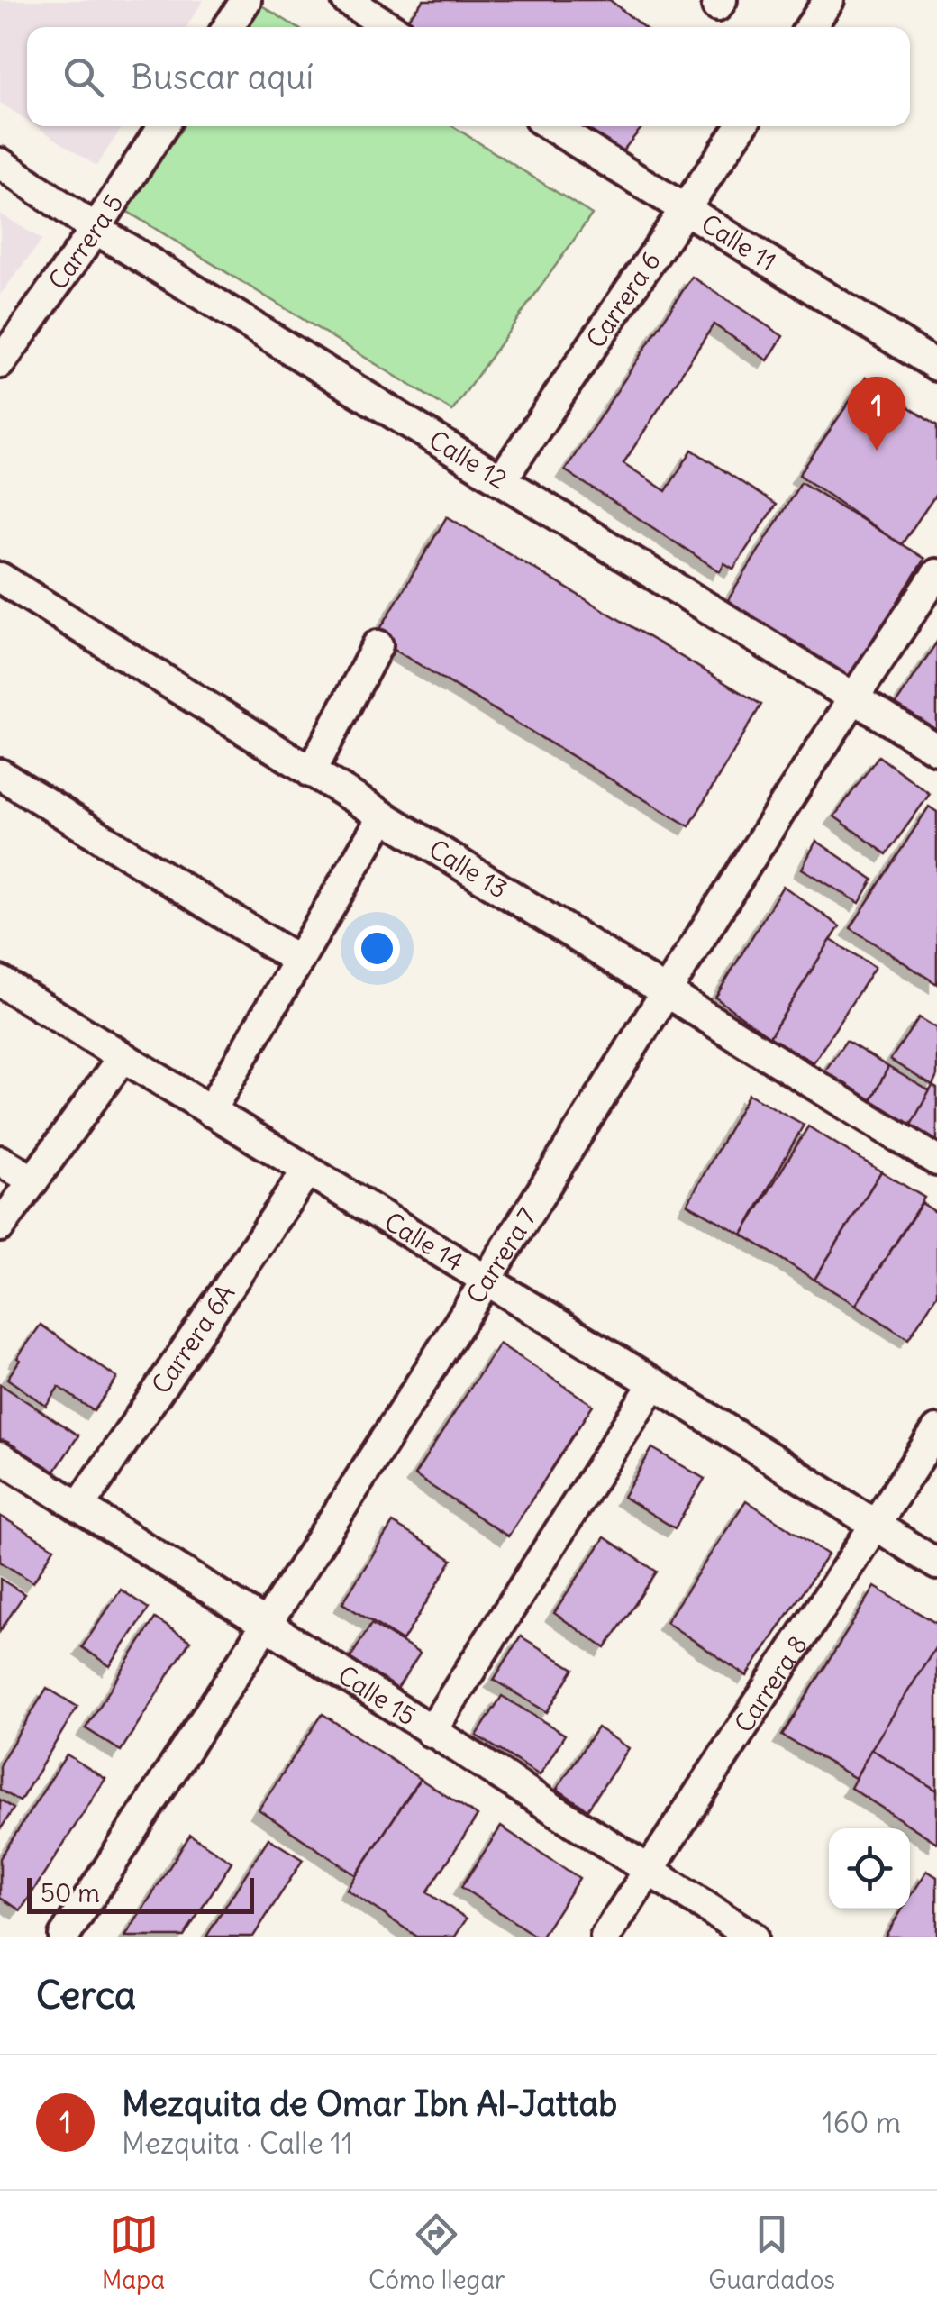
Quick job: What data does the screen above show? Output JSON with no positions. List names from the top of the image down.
{
  "streets": {
    "street": [
      "Carrera 5",
      "Calle 11",
      "Carrera 6",
      "Calle 12",
      "Calle 13",
      "Calle 14",
      "Carrera 7",
      "Carrera 6A",
      "Carrera 8",
      "Calle 15"
    ]
  },
  "crossings": [
    ["Carrera 5", "Calle 12"],
    ["Calle 11", "Carrera 6"],
    ["Carrera 6", "Calle 12"],
    ["Calle 12", "Carrera 7"],
    ["Calle 13", "Carrera 7"],
    ["Calle 14", "Carrera 7"],
    ["Calle 14", "Carrera 6A"],
    ["Calle 14", "Carrera 8"],
    ["Carrera 7", "Calle 15"],
    ["Carrera 6A", "Calle 15"],
    ["Carrera 8", "Calle 15"]
  ],
  "scale_bar": "50 m",
  "page": {
    "search": "Buscar aquí",
    "pins": "1",
    "scale": "50 m",
    "heading": "Cerca",
    "list": [
      {
        "mark": "1",
        "name": "Mezquita de Omar Ibn Al-Jattab",
        "note": "Mezquita · Calle 11",
        "value": "160 m"
      }
    ],
    "nav": ["Mapa", "Cómo llegar", "Guardados"]
  }
}
